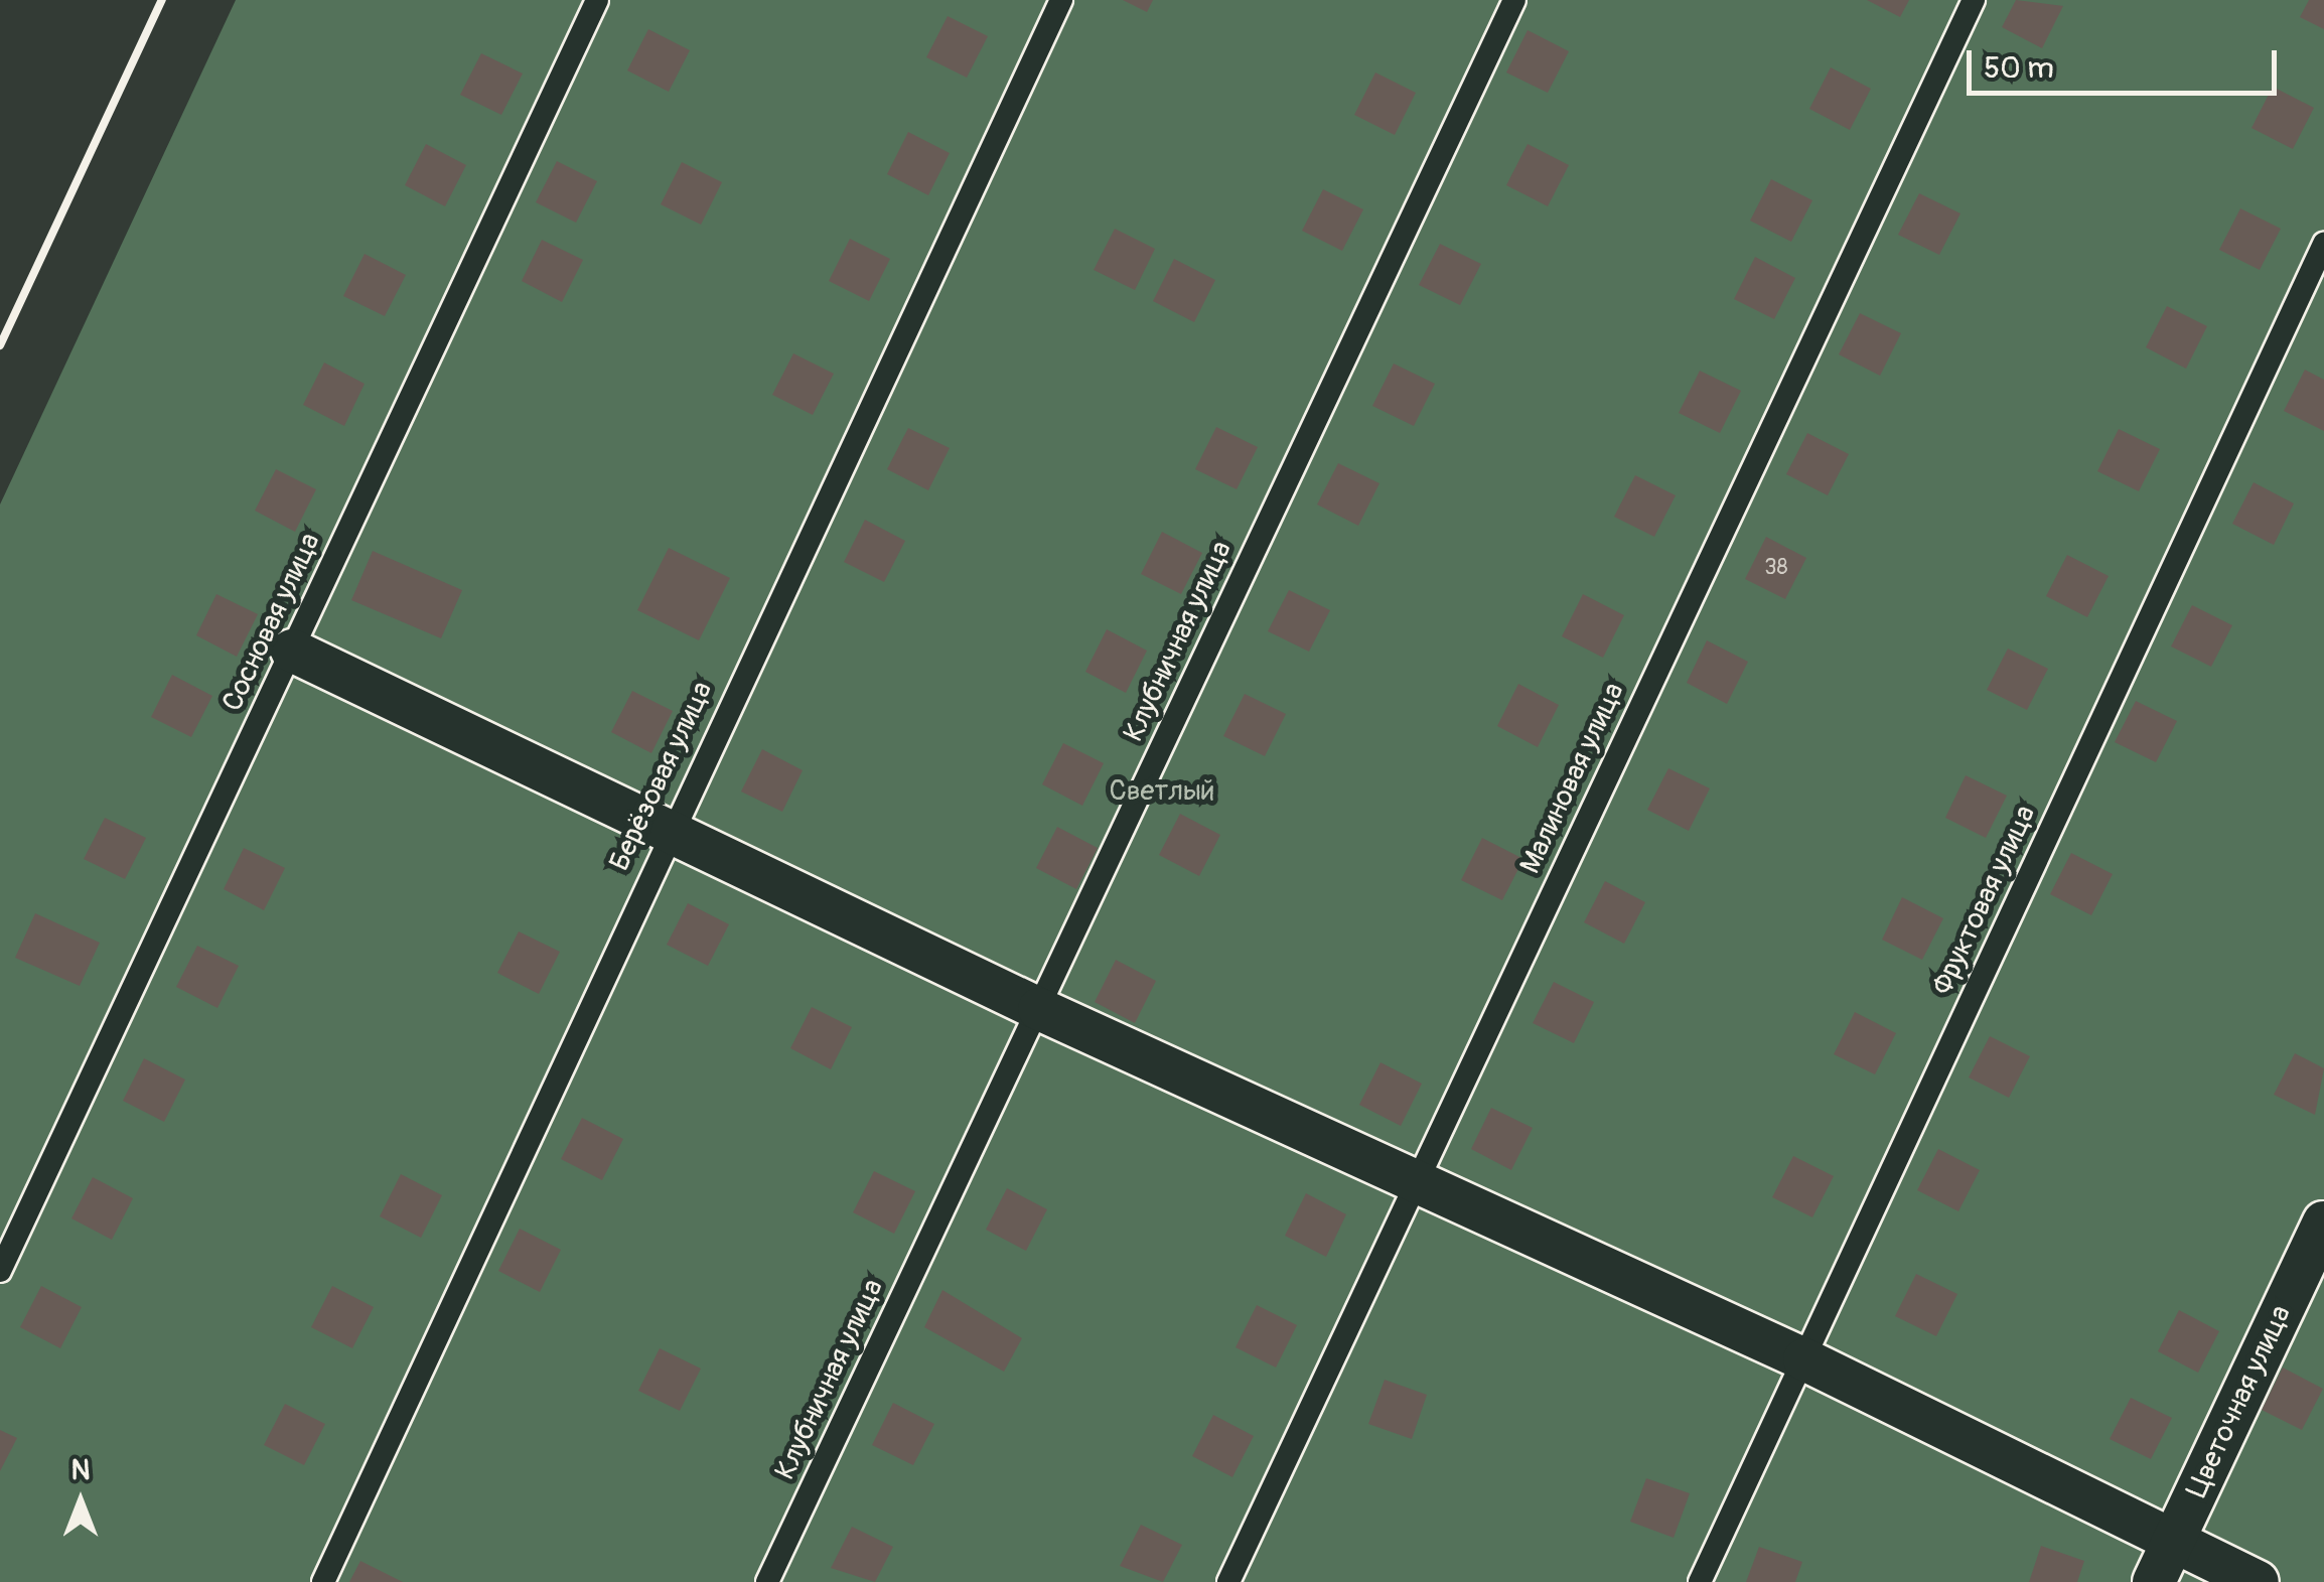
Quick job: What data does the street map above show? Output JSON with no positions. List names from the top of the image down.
{
  "streets": {
    "street": ["Цветочная улица"],
    "lane": [
      "Сосновая улица",
      "Клубничная улица",
      "Берёзовая улица",
      "Малиновая улица",
      "Фруктовая улица"
    ]
  },
  "parks": ["Светлый"],
  "house_numbers": ["38"],
  "scale_bar": "50 m",
  "north": "top"
}
